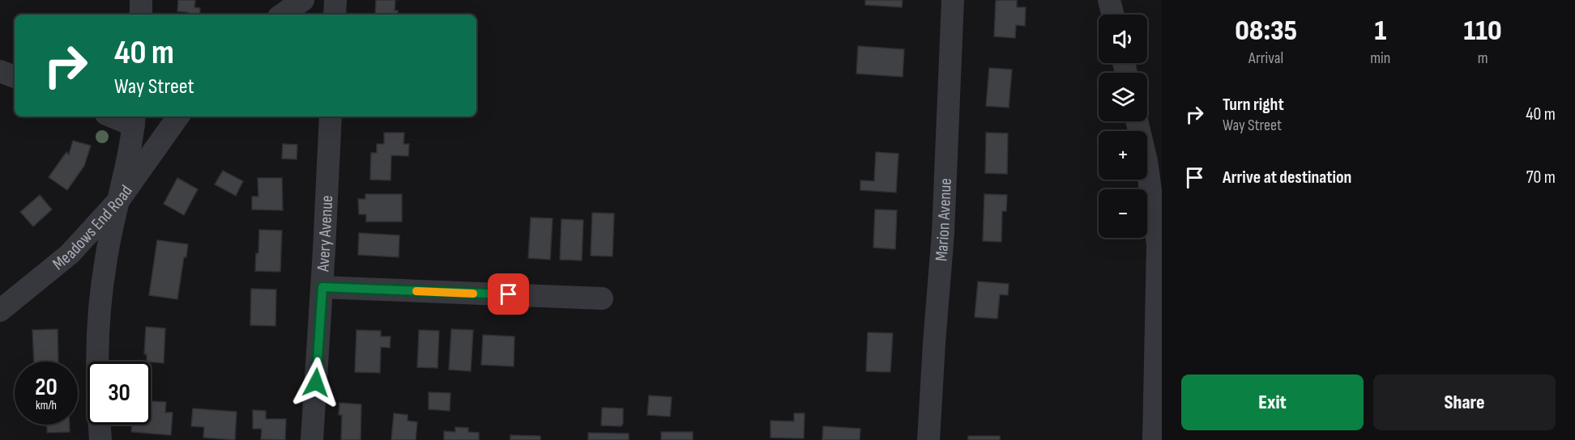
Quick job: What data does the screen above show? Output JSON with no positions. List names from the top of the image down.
{
  "streets": {
    "street": ["Marion Avenue", "Meadows End Road", "Avery Avenue"]
  },
  "page": {
    "eta": [
      "08:35",
      "Arrival",
      "1",
      "min",
      "110",
      "m"
    ],
    "map_buttons": ["+", "−"],
    "turn": ["40 m", "Way Street"],
    "list": [
      {
        "name": "Turn right",
        "note": "Way Street",
        "value": "40 m"
      },
      {
        "name": "Arrive at destination",
        "value": "70 m"
      }
    ],
    "speed": "20 km/h",
    "limit": "30",
    "buttons": ["Exit", "Share"]
  }
}
